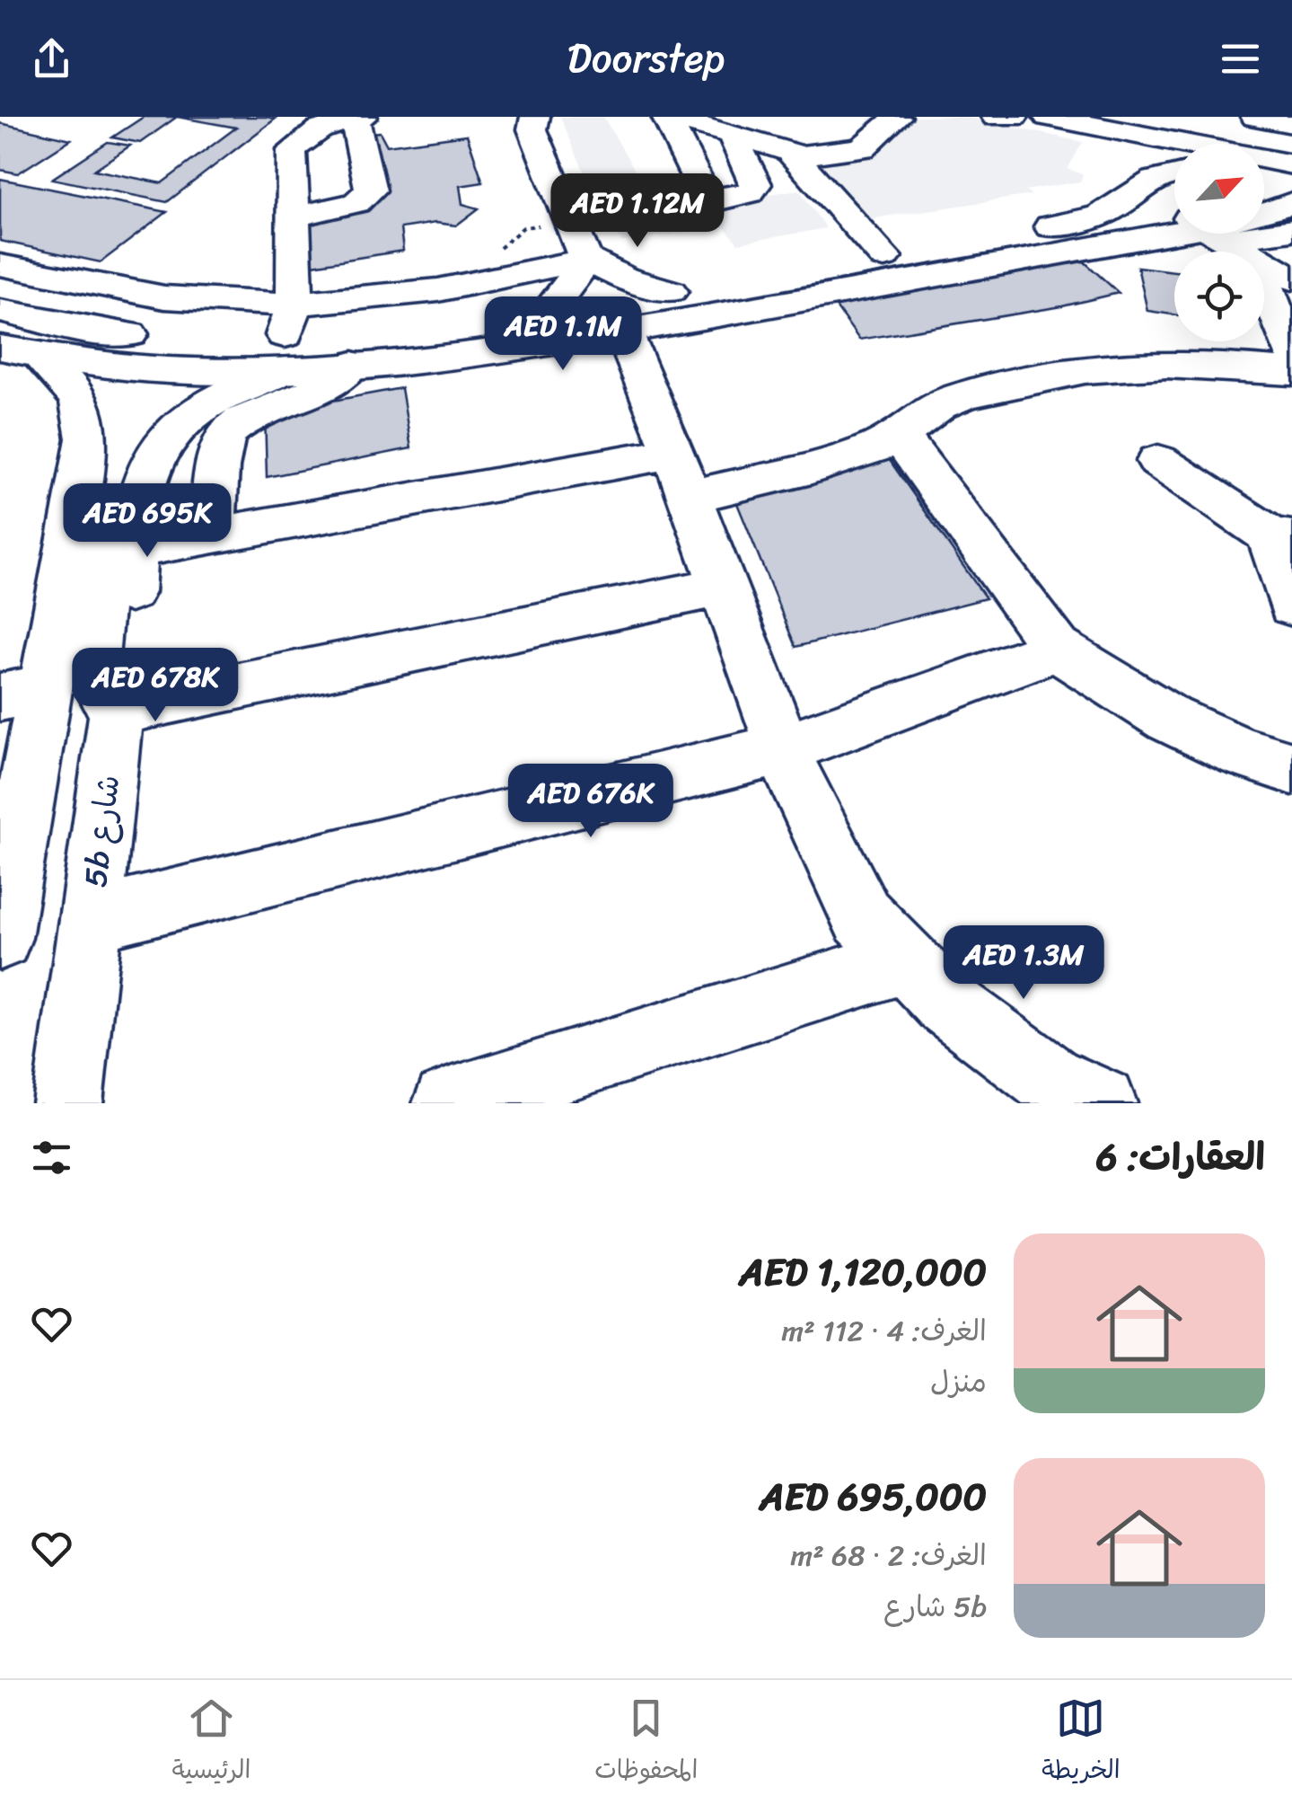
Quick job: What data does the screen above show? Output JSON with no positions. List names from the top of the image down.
{
  "streets": {
    "street": ["5b شارع"]
  },
  "north": "top right",
  "page": {
    "header": "Doorstep",
    "price": [
      "AED 1.12M",
      "AED 1.1M",
      "AED 695K",
      "AED 678K",
      "AED 676K",
      "AED 1.3M"
    ],
    "heading": "العقارات: 6",
    "list": [
      {
        "name": "AED 1,120,000",
        "note": "الغرف: 4 · 112 m² · منزل"
      },
      {
        "name": "AED 695,000",
        "note": "الغرف: 2 · 68 m² · 5b شارع"
      }
    ],
    "tabs": ["الخريطة", "المحفوظات", "الرئيسية"]
  }
}
